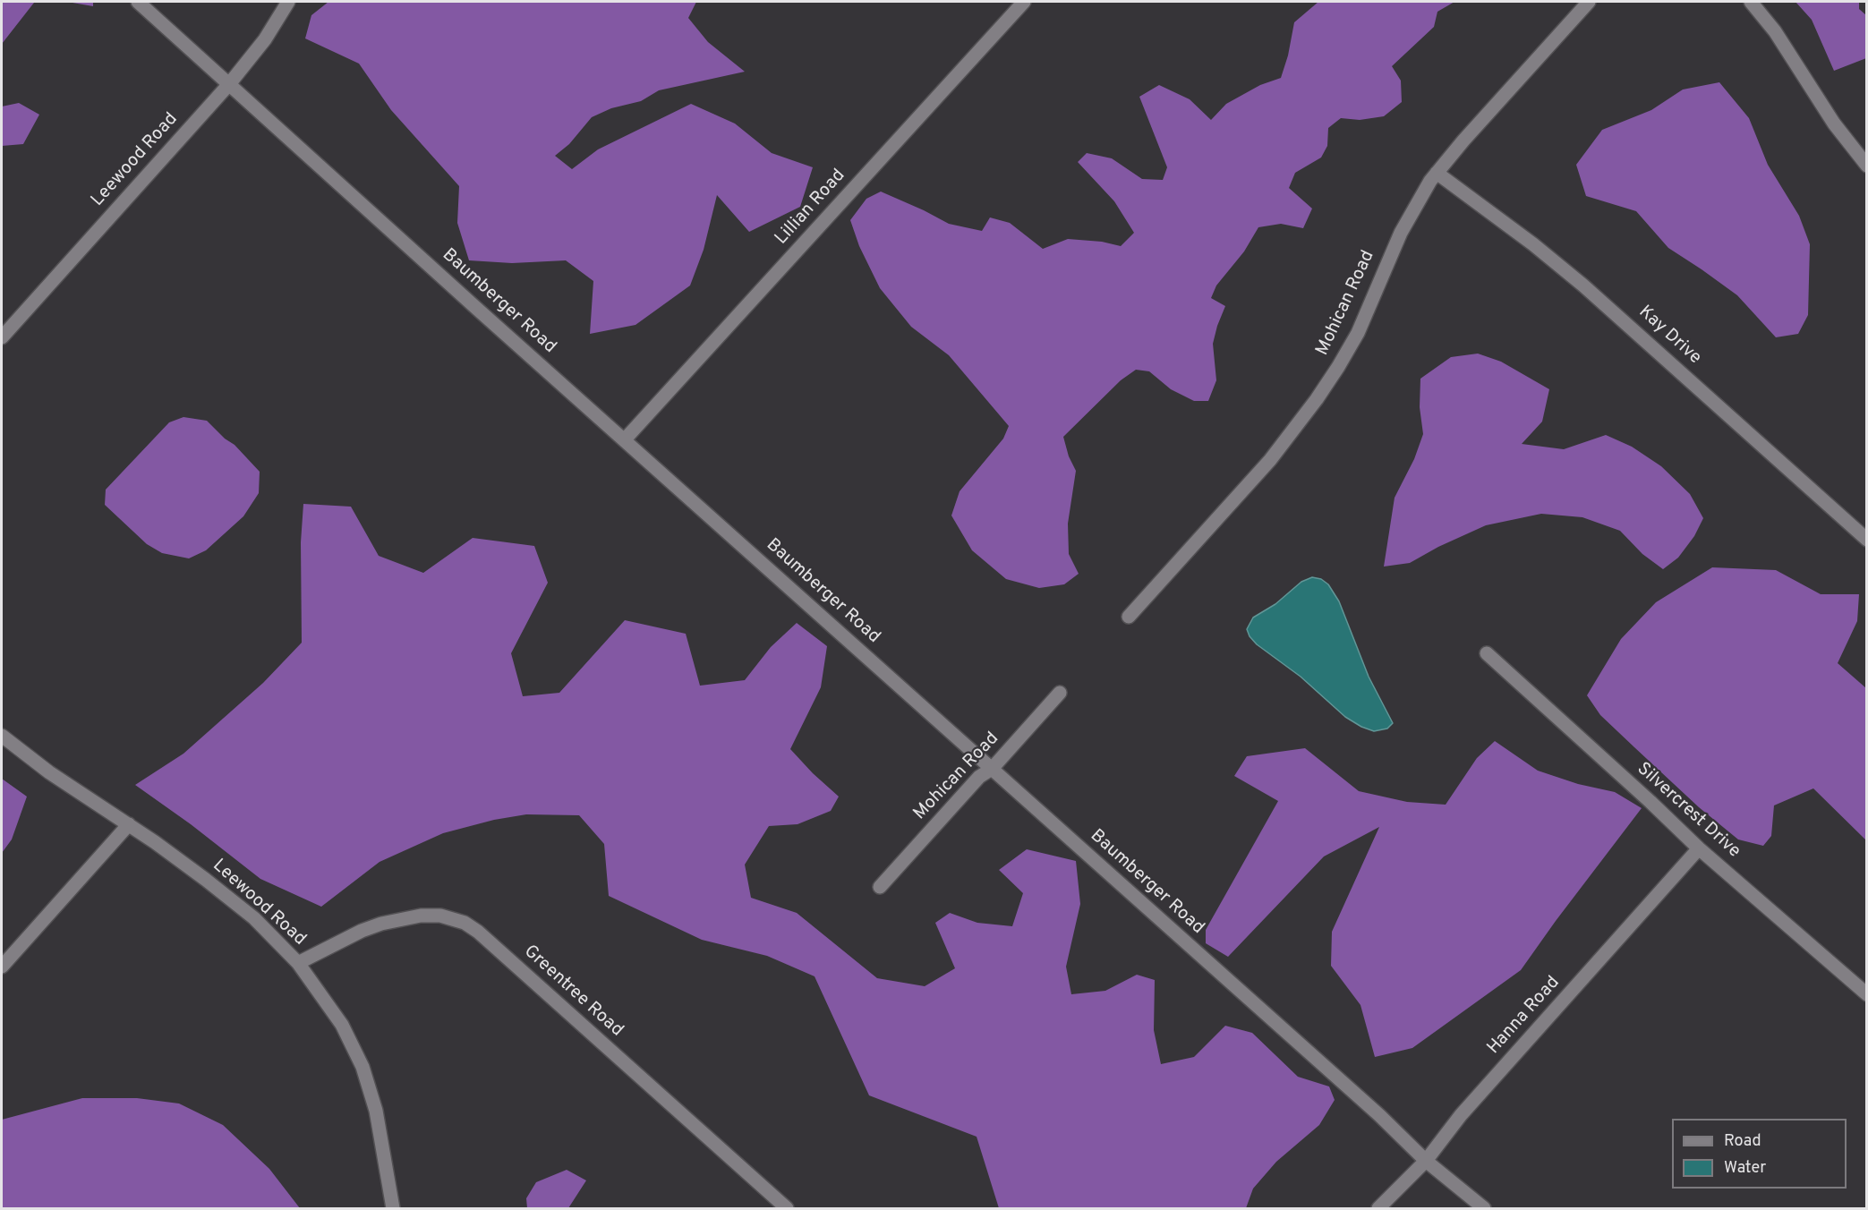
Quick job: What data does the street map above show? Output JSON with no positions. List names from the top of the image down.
{
  "streets": {
    "street": [
      "Leewood Road",
      "Lillian Road",
      "Baumberger Road",
      "Mohican Road",
      "Kay Drive",
      "Silvercrest Drive",
      "Greentree Road",
      "Hanna Road"
    ]
  },
  "crossings": [
    ["Leewood Road", "Baumberger Road"],
    ["Leewood Road", "Greentree Road"],
    ["Lillian Road", "Baumberger Road"],
    ["Baumberger Road", "Mohican Road"],
    ["Baumberger Road", "Hanna Road"],
    ["Mohican Road", "Kay Drive"],
    ["Silvercrest Drive", "Hanna Road"]
  ],
  "legend": ["Road", "Water"]
}
